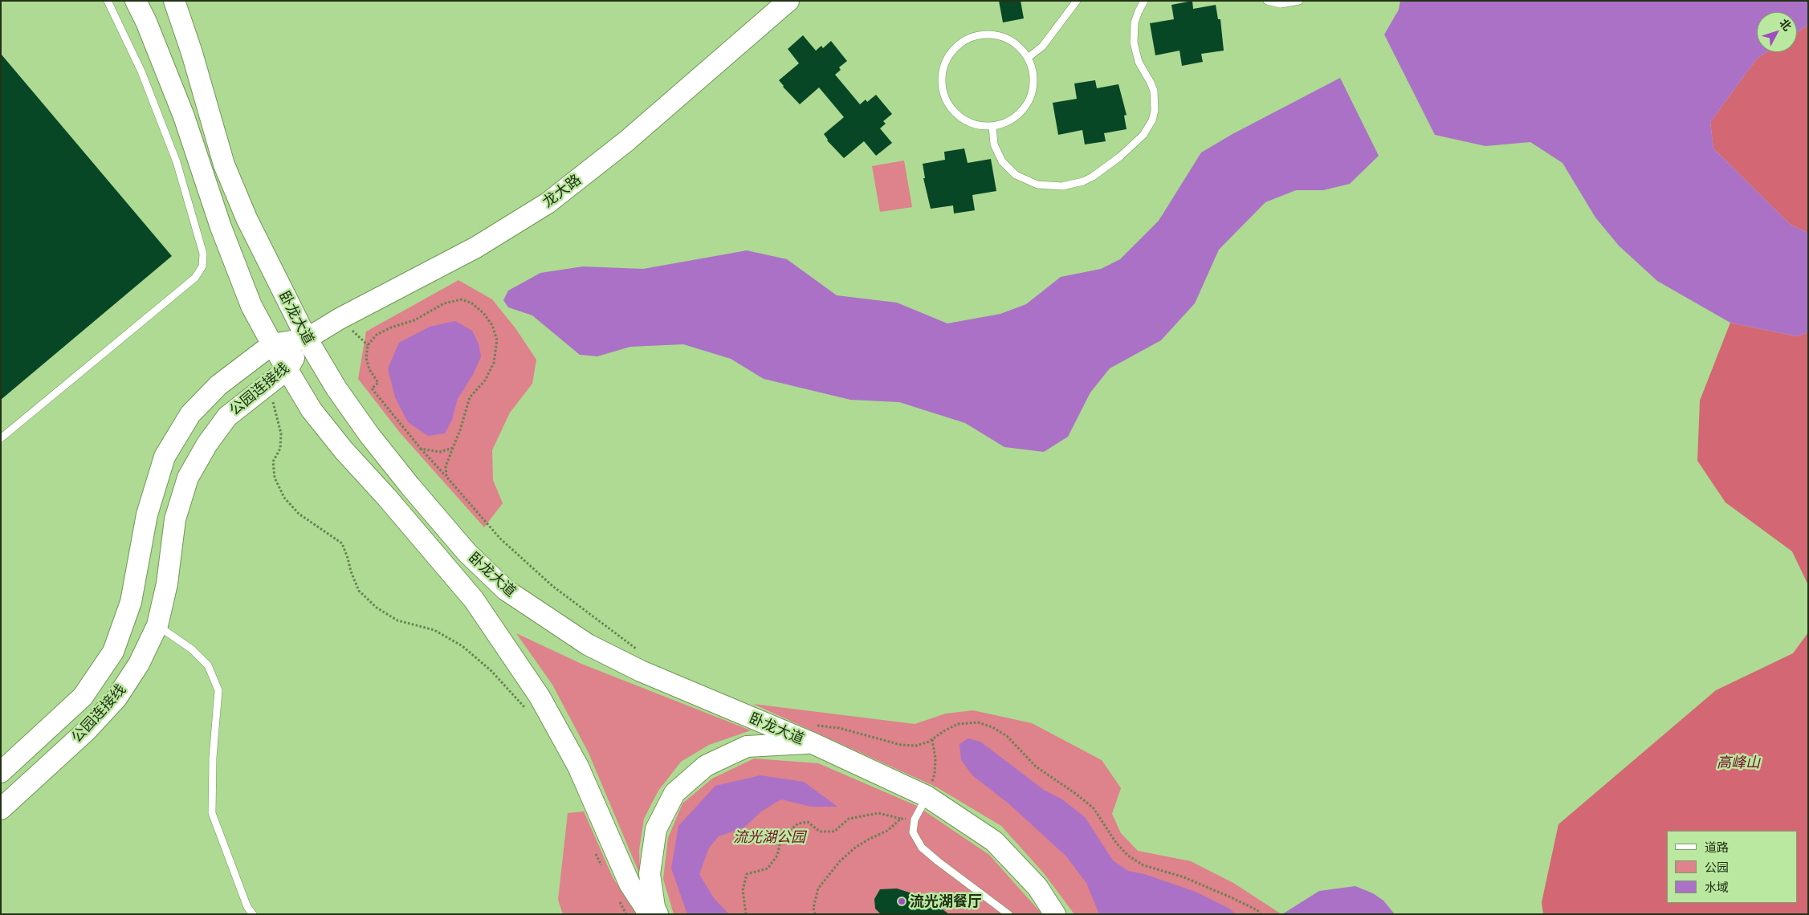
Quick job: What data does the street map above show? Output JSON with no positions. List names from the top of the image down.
{
  "streets": {
    "main road": ["龙大路", "卧龙大道", "公园连接线"]
  },
  "crossings": [
    ["龙大路", "卧龙大道"],
    ["龙大路", "公园连接线"],
    ["卧龙大道", "公园连接线"]
  ],
  "parks": ["高峰山", "流光湖公园"],
  "places": ["流光湖餐厅"],
  "legend": ["道路", "公园", "水域"],
  "north": "top right"
}
